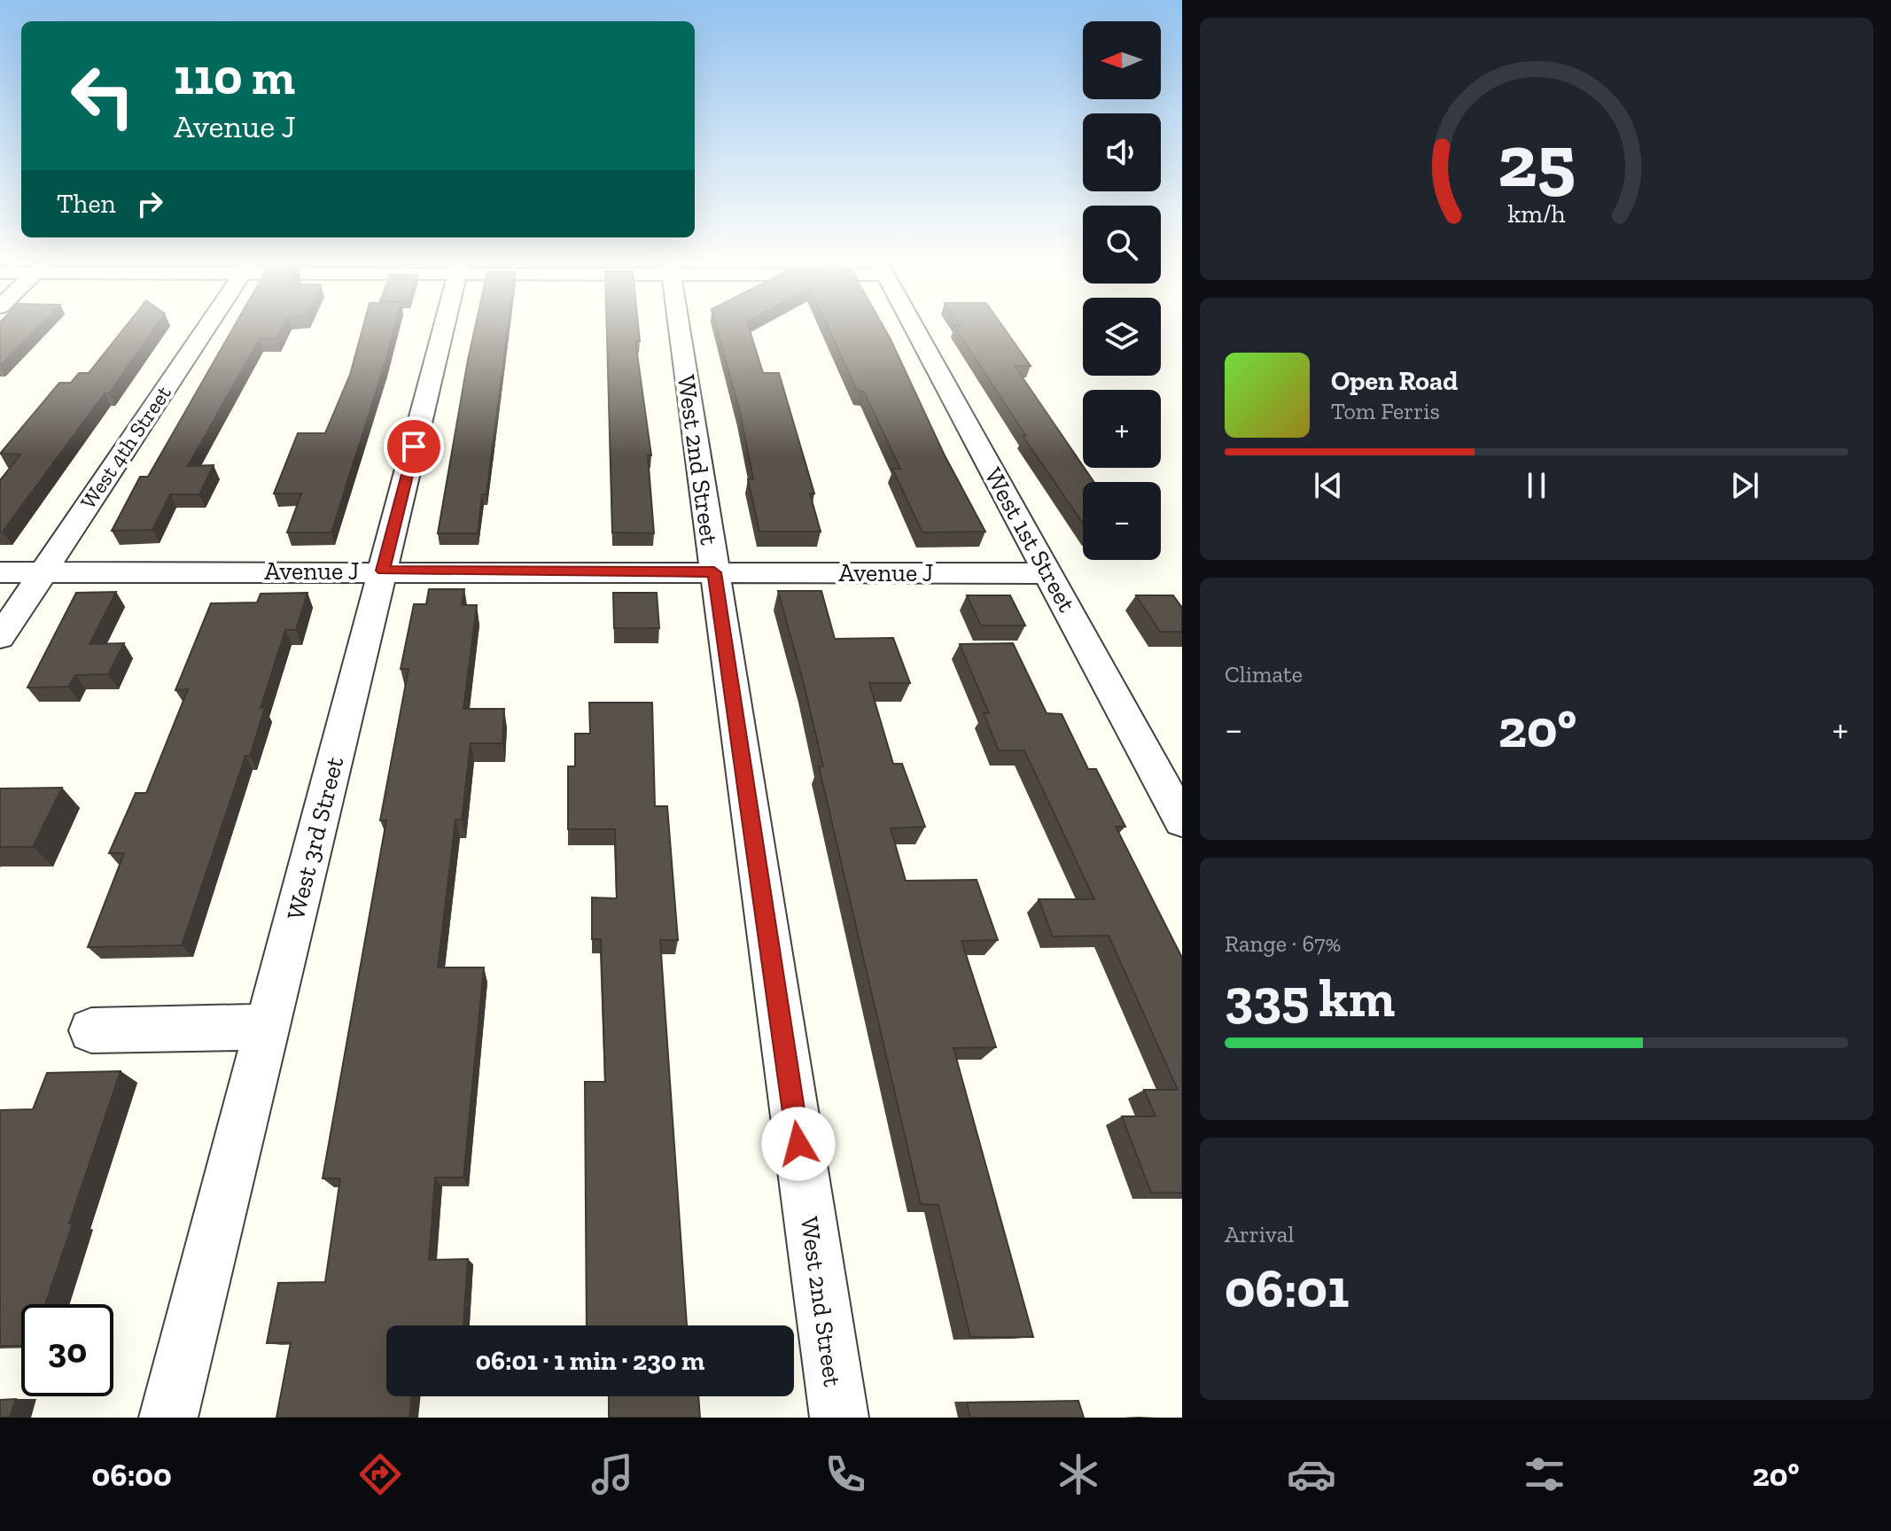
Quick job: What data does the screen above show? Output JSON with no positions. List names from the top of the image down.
{
  "streets": {
    "street": [
      "West 4th Street",
      "West 2nd Street",
      "West 1st Street",
      "Avenue J",
      "West 3rd Street"
    ]
  },
  "crossings": [
    ["West 4th Street", "Avenue J"],
    ["West 2nd Street", "Avenue J"],
    ["West 1st Street", "Avenue J"],
    ["Avenue J", "West 3rd Street"]
  ],
  "north": "left",
  "page": {
    "map_buttons": ["+", "−"],
    "turn": ["110 m", "Avenue J"],
    "then": "Then",
    "song": ["Open Road", "Tom Ferris"],
    "tile": [
      "Climate",
      ["Range · 67%", "335 km"],
      ["Arrival", "06:01"]
    ],
    "heat": ["−", "20°", "+"],
    "limit": "30",
    "trip": "06:01 · 1 min · 230 m",
    "tabs": ["06:00", "20°"],
    "gauge": ["25", "km/h"]
  }
}
